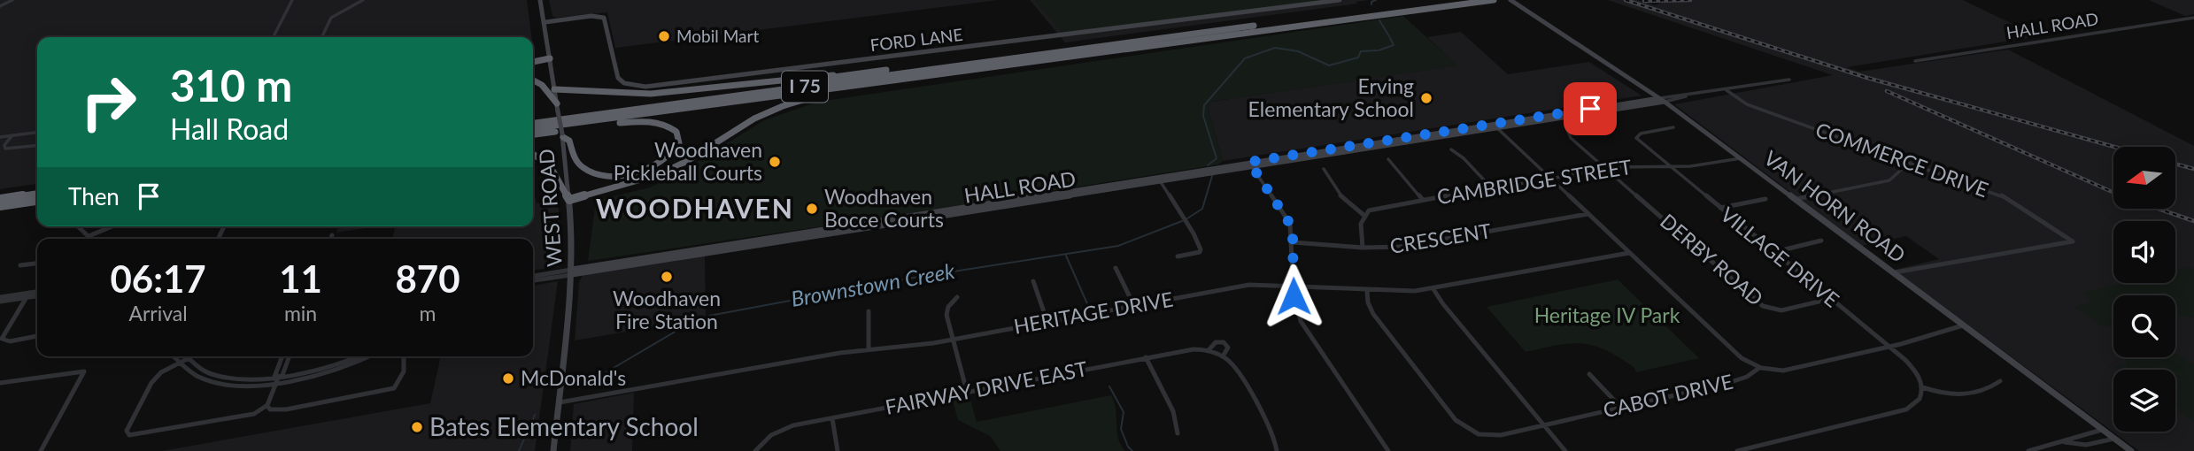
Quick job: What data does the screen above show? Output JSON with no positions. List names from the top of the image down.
{
  "streets": {
    "highway": ["I 75"],
    "street": [
      "HALL ROAD",
      "FORD LANE",
      "COMMERCE DRIVE",
      "CAMBRIDGE STREET",
      "VAN HORN ROAD",
      "WEST ROAD",
      "CRESCENT",
      "VILLAGE DRIVE",
      "DERBY ROAD",
      "HERITAGE DRIVE",
      "FAIRWAY DRIVE EAST",
      "CABOT DRIVE"
    ]
  },
  "crossings": [
    ["HALL ROAD", "COMMERCE DRIVE"],
    ["HALL ROAD", "VAN HORN ROAD"],
    ["HALL ROAD", "WEST ROAD"],
    ["FORD LANE", "WEST ROAD"],
    ["COMMERCE DRIVE", "VAN HORN ROAD"],
    ["CAMBRIDGE STREET", "VAN HORN ROAD"],
    ["CAMBRIDGE STREET", "VILLAGE DRIVE"],
    ["CAMBRIDGE STREET", "DERBY ROAD"],
    ["VAN HORN ROAD", "CABOT DRIVE"],
    ["WEST ROAD", "HERITAGE DRIVE"],
    ["VILLAGE DRIVE", "DERBY ROAD"],
    ["VILLAGE DRIVE", "CABOT DRIVE"],
    ["HERITAGE DRIVE", "CABOT DRIVE"]
  ],
  "districts": ["WOODHAVEN"],
  "water": ["Brownstown Creek"],
  "parks": ["Heritage IV Park"],
  "places": [
    "Mobil Mart",
    "Erving Elementary School",
    "Woodhaven Pickleball Courts",
    "Woodhaven Bocce Courts",
    "Woodhaven Fire Station",
    "McDonald's",
    "Bates Elementary School"
  ],
  "north": "left",
  "page": {
    "turn": ["310 m", "Hall Road"],
    "then": "Then",
    "eta": [
      "06:17",
      "Arrival",
      "11",
      "min",
      "870",
      "m"
    ]
  }
}
